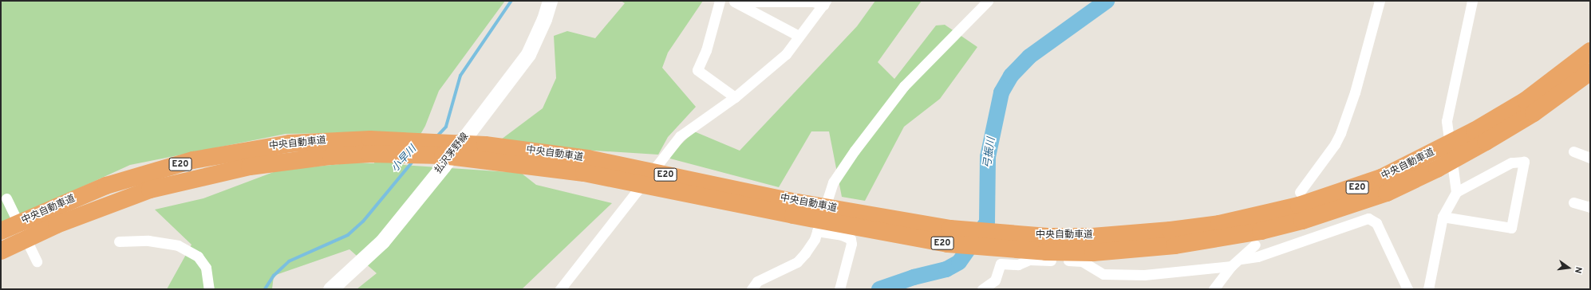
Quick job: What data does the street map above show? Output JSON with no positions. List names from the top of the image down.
{
  "streets": {
    "highway": ["中央自動車道", "E20"],
    "main road": ["払沢茅野線"]
  },
  "water": ["弓振川", "小早川"],
  "north": "right"
}
